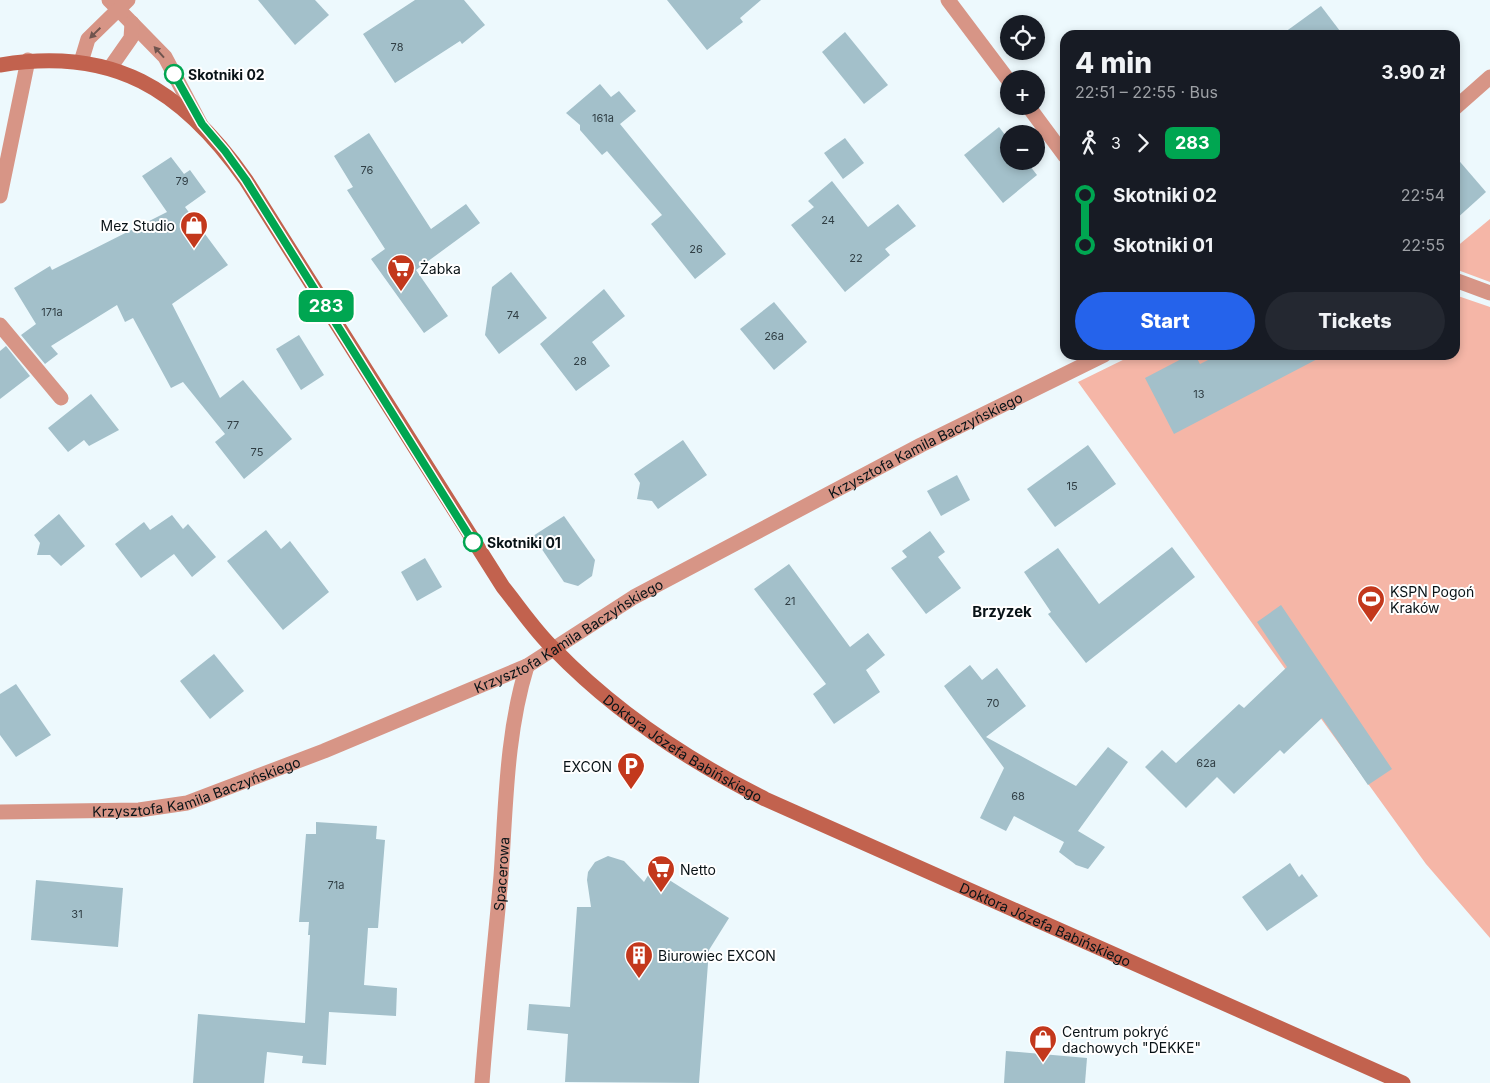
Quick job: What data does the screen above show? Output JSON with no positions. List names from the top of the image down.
{
  "streets": {
    "main road": ["Doktora Józefa Babińskiego"],
    "street": ["Krzysztofa Kamila Baczyńskiego", "Spacerowa"]
  },
  "crossings": [
    ["Krzysztofa Kamila Baczyńskiego", "Doktora Józefa Babińskiego"],
    ["Krzysztofa Kamila Baczyńskiego", "Spacerowa"]
  ],
  "districts": ["Brzyzek"],
  "places": {
    "other": ["Skotniki 02", "Skotniki 01"],
    "shop": ["Mez Studio", "Centrum pokryć dachowych \"DEKKE\""],
    "supermarket": ["Żabka", "Netto"],
    "sports": ["KSPN Pogoń Kraków"],
    "parking": ["EXCON"],
    "building": ["Biurowiec EXCON"]
  },
  "lines": ["bus line 283"],
  "house_numbers": [
    "78",
    "161a",
    "76",
    "79",
    "24",
    "26",
    "22",
    "171a",
    "74",
    "26a",
    "28",
    "13",
    "77",
    "75",
    "15",
    "21",
    "70",
    "62a",
    "68",
    "71a",
    "31"
  ],
  "page": {
    "on_map": "283",
    "map_buttons": ["+", "−"],
    "heading": ["4 min", "22:51 – 22:55 · Bus", "3.90 zł"],
    "legs": ["3", "283"],
    "list": [
      {
        "name": "Skotniki 02",
        "value": "22:54"
      },
      {
        "name": "Skotniki 01",
        "value": "22:55"
      }
    ],
    "buttons": ["Start", "Tickets"]
  }
}
